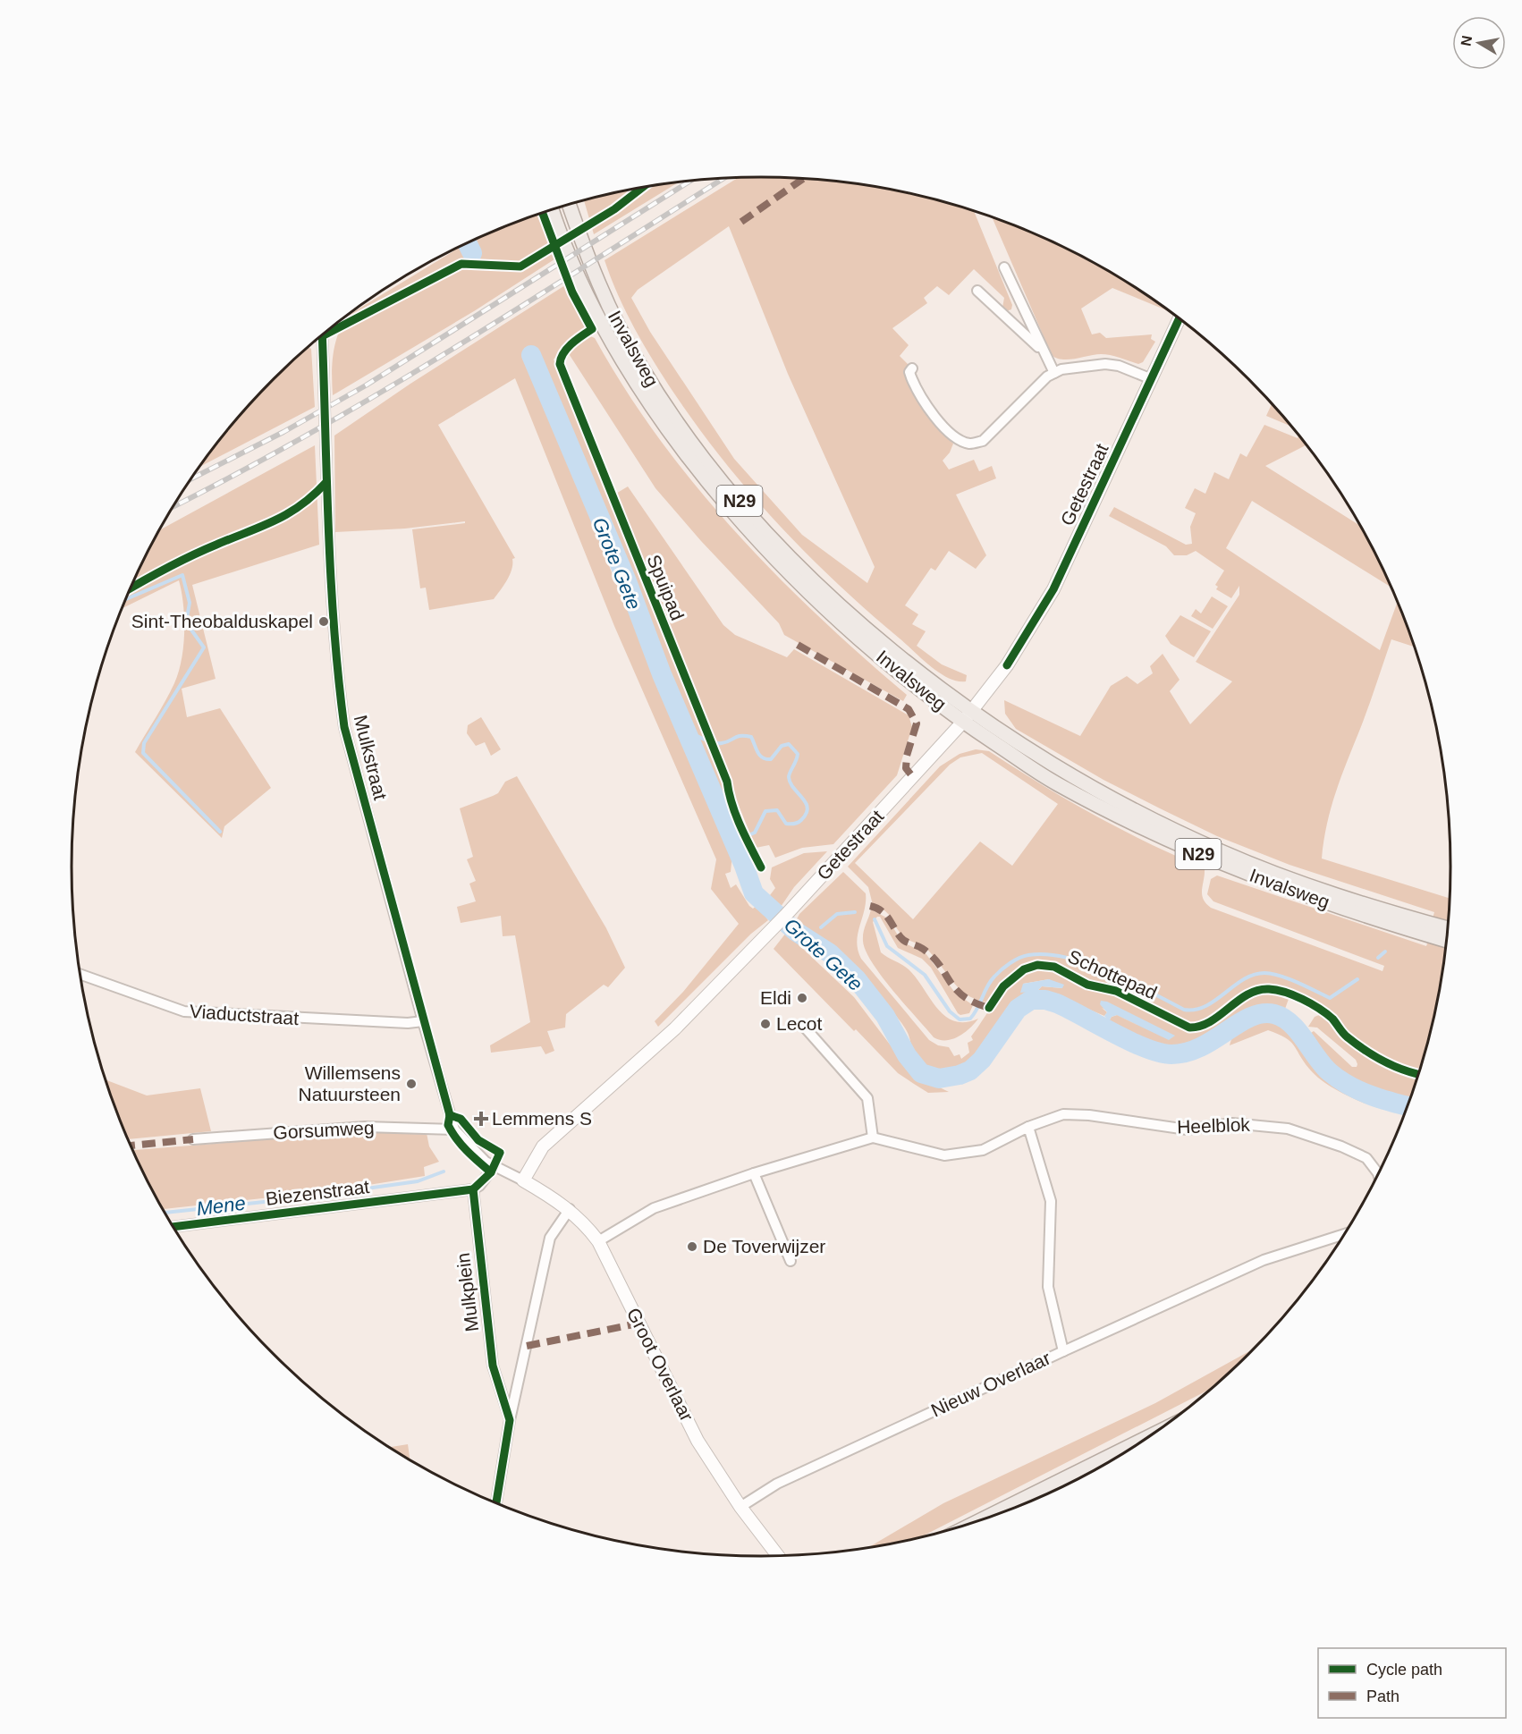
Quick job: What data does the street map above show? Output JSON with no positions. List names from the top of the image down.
{
  "streets": {
    "main road": ["Invalsweg", "N29"],
    "street": [
      "Getestraat",
      "Mulkstraat",
      "Viaductstraat",
      "Heelblok",
      "Gorsumweg",
      "Biezenstraat",
      "Mulkplein",
      "Groot Overlaar",
      "Nieuw Overlaar"
    ],
    "cycle path": ["Spuipad", "Schottepad"]
  },
  "crossings": [
    ["Invalsweg", "Getestraat"],
    ["Getestraat", "Mulkstraat"],
    ["Getestraat", "Groot Overlaar"],
    ["Mulkstraat", "Viaductstraat"],
    ["Mulkstraat", "Gorsumweg"],
    ["Mulkstraat", "Groot Overlaar"],
    ["Heelblok", "Nieuw Overlaar"],
    ["Biezenstraat", "Mulkplein"],
    ["Groot Overlaar", "Nieuw Overlaar"]
  ],
  "water": ["Grote Gete", "Mene"],
  "places": {
    "other": [
      "Sint-Theobalduskapel",
      "Eldi",
      "Lecot",
      "Willemsens Natuursteen",
      "De Toverwijzer"
    ],
    "health": ["Lemmens S"]
  },
  "legend": ["Cycle path", "Path"],
  "north": "left"
}
